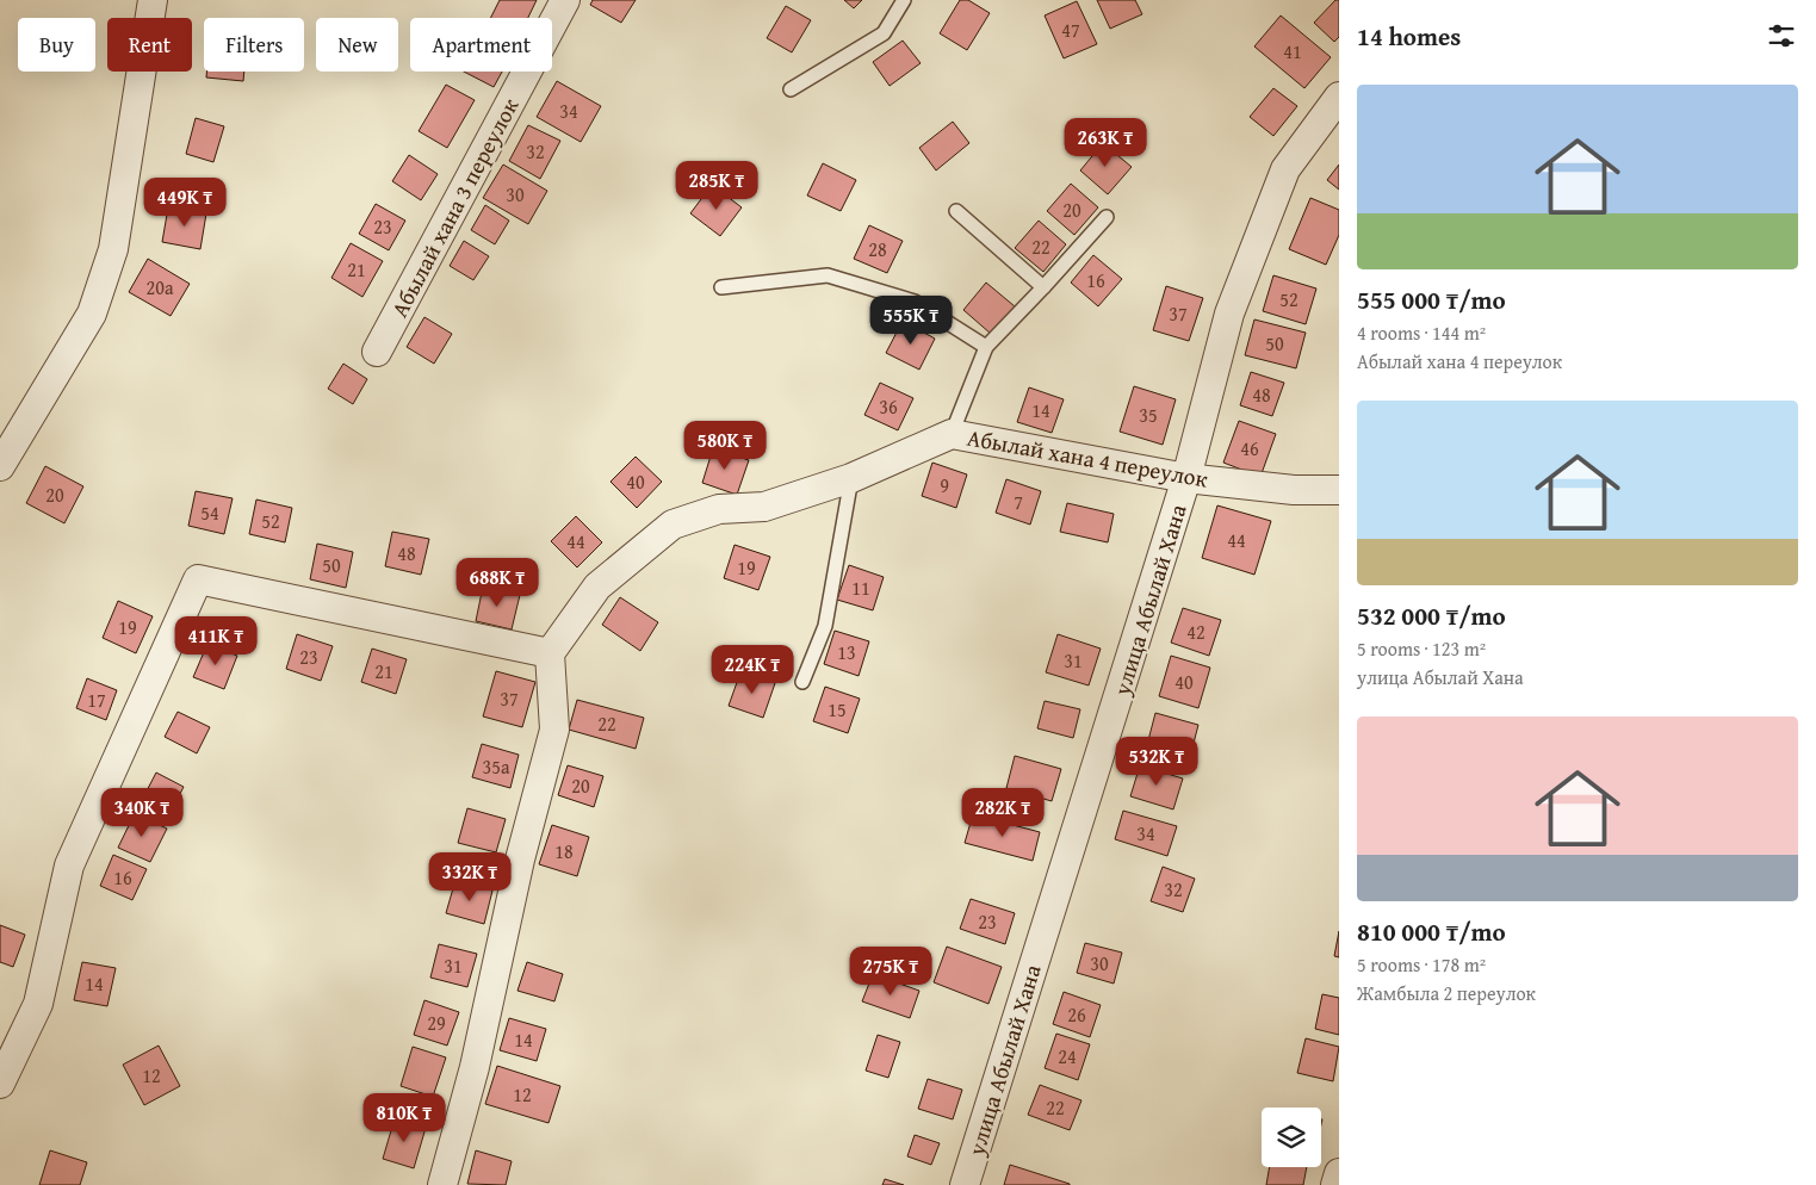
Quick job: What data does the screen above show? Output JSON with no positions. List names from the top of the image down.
{
  "streets": {
    "street": ["Абылай хана 3 переулок", "Абылай хана 4 переулок", "улица Абылай Хана"]
  },
  "crossings": [
    ["Абылай хана 4 переулок", "улица Абылай Хана"]
  ],
  "house_numbers": [
    "47",
    "41",
    "34",
    "32",
    "30",
    "20",
    "23",
    "22",
    "28",
    "21",
    "16",
    "20a",
    "52",
    "37",
    "50",
    "48",
    "36",
    "14",
    "35",
    "46",
    "40",
    "9",
    "20",
    "7",
    "54",
    "52",
    "44",
    "44",
    "48",
    "50",
    "19",
    "11",
    "19",
    "42",
    "13",
    "23",
    "31",
    "21",
    "40",
    "37",
    "17",
    "15",
    "22",
    "35a",
    "20",
    "34",
    "18",
    "16",
    "32",
    "23",
    "30",
    "31",
    "14",
    "26",
    "29",
    "14",
    "24",
    "12",
    "12",
    "22"
  ],
  "page": {
    "heading": "14 homes",
    "chip": [
      "Buy",
      "Rent",
      "Filters",
      "New",
      "Apartment"
    ],
    "list": [
      {
        "name": "555 000 ₸/mo",
        "note": "4 rooms · 144 m² · Абылай хана 4 переулок"
      },
      {
        "name": "532 000 ₸/mo",
        "note": "5 rooms · 123 m² · улица Абылай Хана"
      },
      {
        "name": "810 000 ₸/mo",
        "note": "5 rooms · 178 m² · Жамбыла 2 переулок"
      }
    ],
    "price": [
      "263K ₸",
      "285K ₸",
      "449K ₸",
      "555K ₸",
      "580K ₸",
      "688K ₸",
      "411K ₸",
      "224K ₸",
      "532K ₸",
      "340K ₸",
      "282K ₸",
      "332K ₸",
      "275K ₸",
      "810K ₸"
    ]
  }
}
